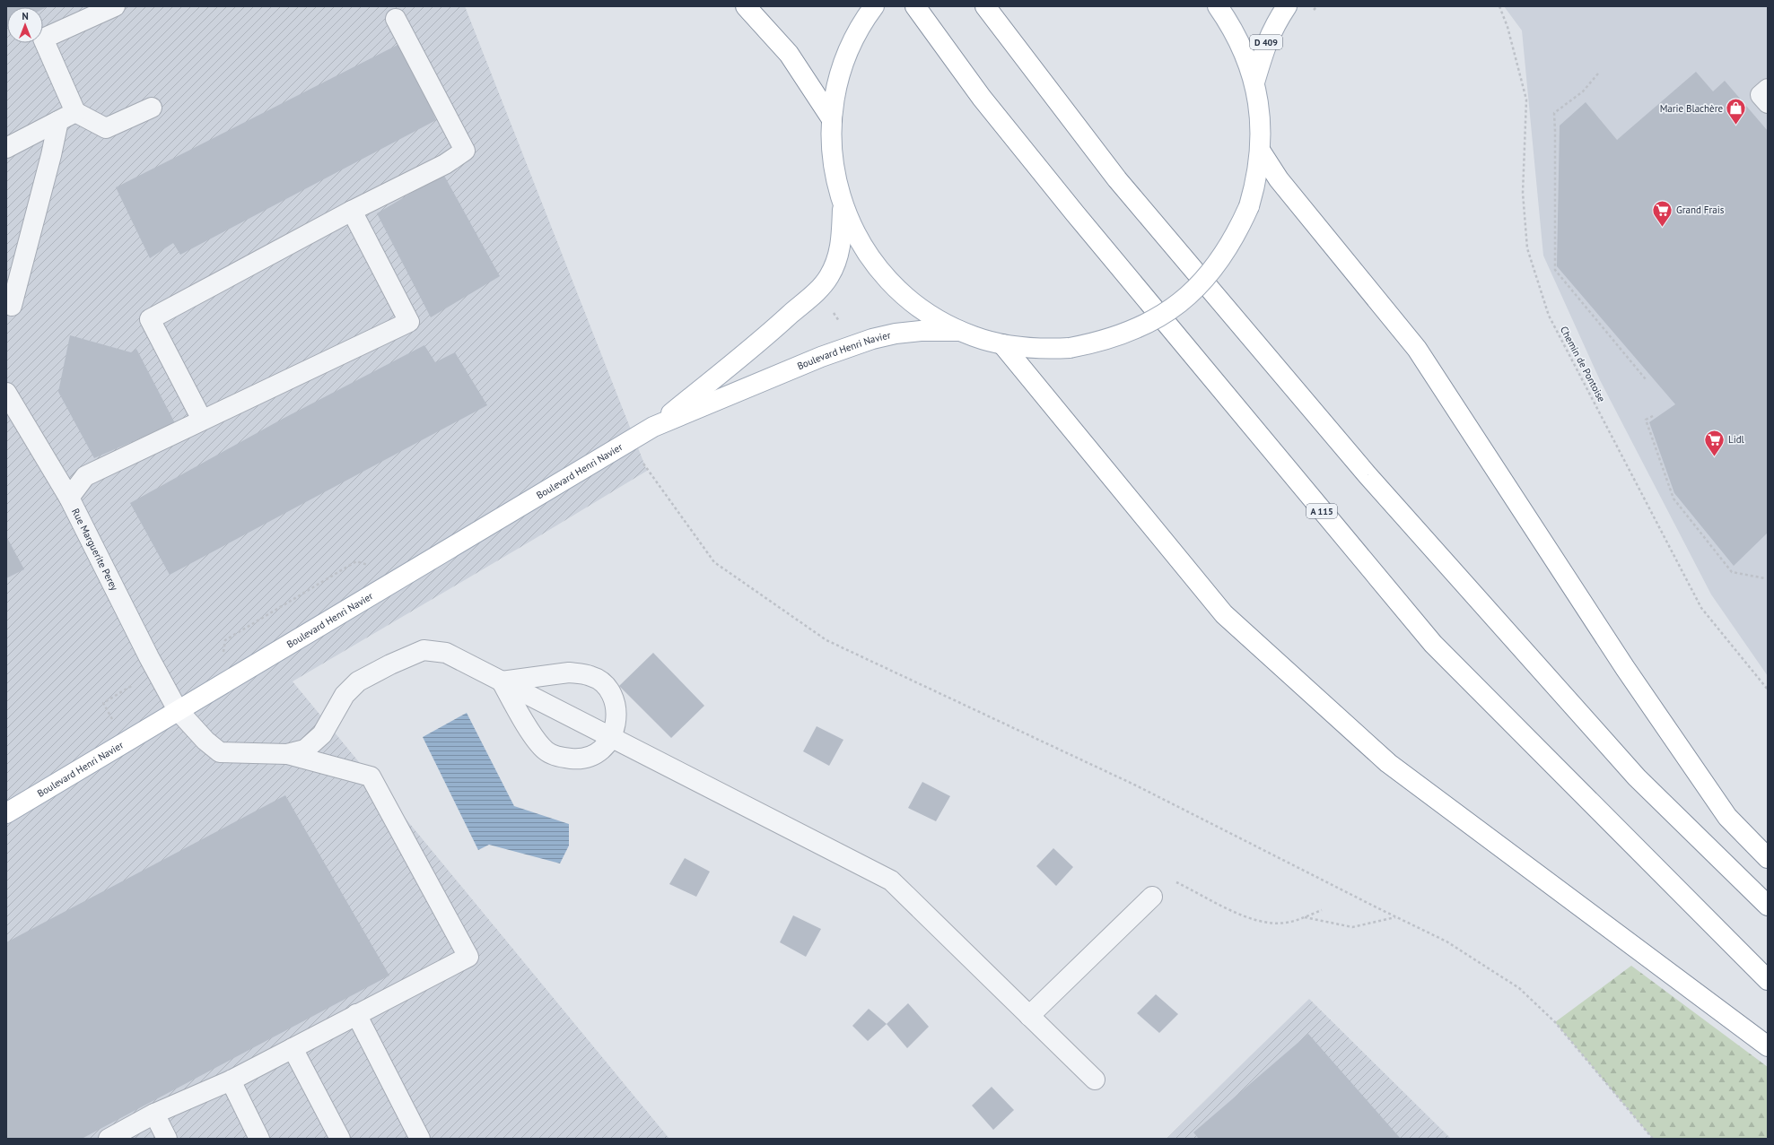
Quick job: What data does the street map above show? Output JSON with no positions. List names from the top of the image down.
{
  "streets": {
    "main road": ["D 409", "Boulevard Henri Navier", "A 115"],
    "lane": ["Rue Marguerite Perey"],
    "path": ["Chemin de Pontoise"]
  },
  "crossings": [
    ["Boulevard Henri Navier", "Rue Marguerite Perey"]
  ],
  "places": {
    "shop": ["Marie Blachère"],
    "supermarket": ["Grand Frais", "Lidl"]
  },
  "north": "top"
}
